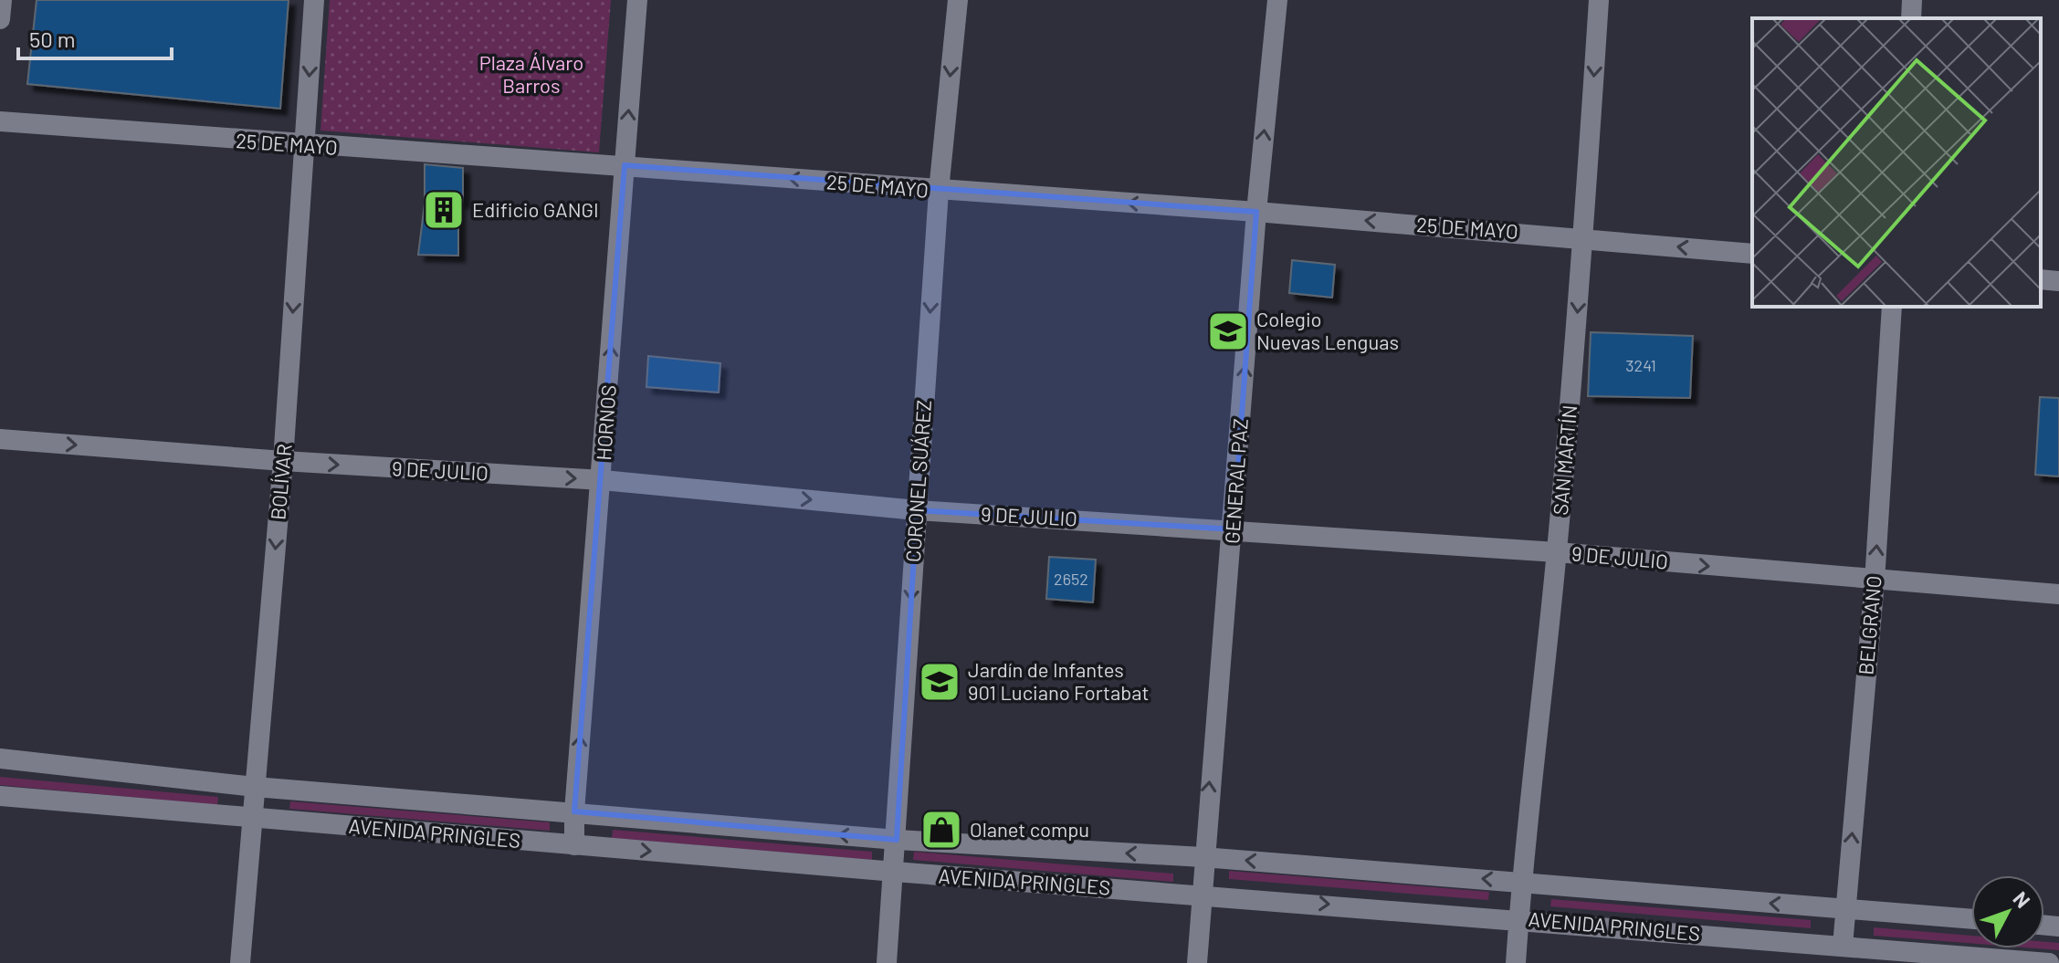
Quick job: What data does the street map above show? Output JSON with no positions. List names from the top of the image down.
{
  "streets": {
    "street": [
      "25 DE MAYO",
      "HORNOS",
      "SAN MARTÍN",
      "9 DE JULIO",
      "CORONEL SUÁREZ",
      "GENERAL PAZ",
      "BOLÍVAR",
      "BELGRANO",
      "AVENIDA PRINGLES"
    ]
  },
  "crossings": [
    ["25 DE MAYO", "HORNOS"],
    ["25 DE MAYO", "SAN MARTÍN"],
    ["25 DE MAYO", "CORONEL SUÁREZ"],
    ["25 DE MAYO", "GENERAL PAZ"],
    ["25 DE MAYO", "BOLÍVAR"],
    ["HORNOS", "9 DE JULIO"],
    ["HORNOS", "AVENIDA PRINGLES"],
    ["SAN MARTÍN", "9 DE JULIO"],
    ["SAN MARTÍN", "AVENIDA PRINGLES"],
    ["9 DE JULIO", "CORONEL SUÁREZ"],
    ["9 DE JULIO", "GENERAL PAZ"],
    ["9 DE JULIO", "BOLÍVAR"],
    ["9 DE JULIO", "BELGRANO"],
    ["CORONEL SUÁREZ", "AVENIDA PRINGLES"],
    ["GENERAL PAZ", "AVENIDA PRINGLES"],
    ["BOLÍVAR", "AVENIDA PRINGLES"],
    ["BELGRANO", "AVENIDA PRINGLES"]
  ],
  "one_way": [
    "25 DE MAYO",
    "HORNOS",
    "SAN MARTÍN",
    "9 DE JULIO",
    "CORONEL SUÁREZ",
    "GENERAL PAZ",
    "BOLÍVAR",
    "BELGRANO"
  ],
  "parks": ["Plaza Álvaro Barros"],
  "places": {
    "building": ["Edificio GANGI"],
    "school or university": ["Colegio Nuevas Lenguas", "Jardín de Infantes 901 Luciano Fortabat"],
    "shop": ["Olanet compu"]
  },
  "house_numbers": ["3241", "2652"],
  "scale_bar": "50 m",
  "north": "top right"
}
